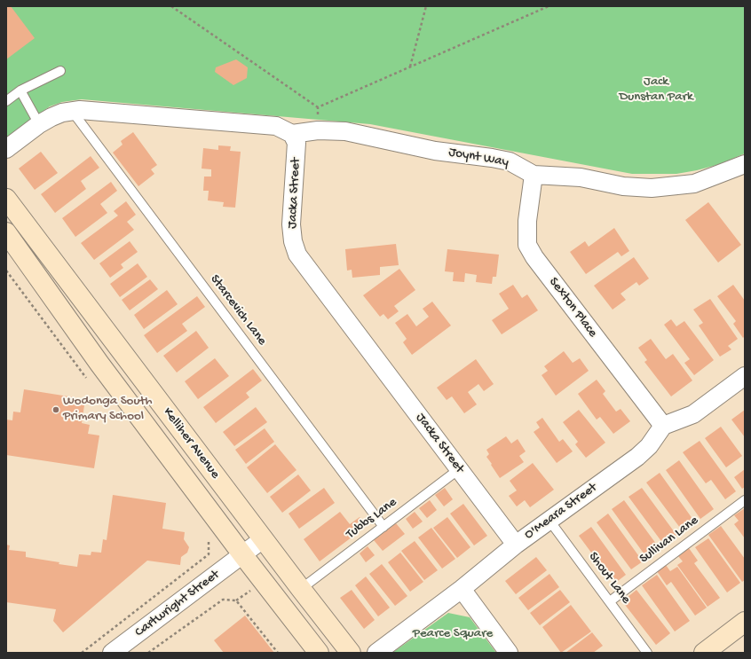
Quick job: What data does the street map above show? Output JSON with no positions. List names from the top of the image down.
{
  "streets": {
    "street": [
      "Joynt Way",
      "Jacka Street",
      "Sexton Place",
      "Kelliher Avenue",
      "O'Meara Street",
      "Cartwright Street"
    ],
    "lane": [
      "Starcevich Lane",
      "Tubbs Lane",
      "Sullivan Lane",
      "Shout Lane"
    ]
  },
  "crossings": [
    ["Joynt Way", "Jacka Street"],
    ["Joynt Way", "Sexton Place"],
    ["Jacka Street", "O'Meara Street"],
    ["Jacka Street", "Tubbs Lane"],
    ["Sexton Place", "O'Meara Street"],
    ["Starcevich Lane", "Tubbs Lane"],
    ["Kelliher Avenue", "Tubbs Lane"],
    ["Kelliher Avenue", "Cartwright Street"],
    ["O'Meara Street", "Shout Lane"],
    ["Sullivan Lane", "Shout Lane"]
  ],
  "parks": ["Jack Dunstan Park", "Pearce Square"],
  "places": ["Wodonga South Primary School"]
}
